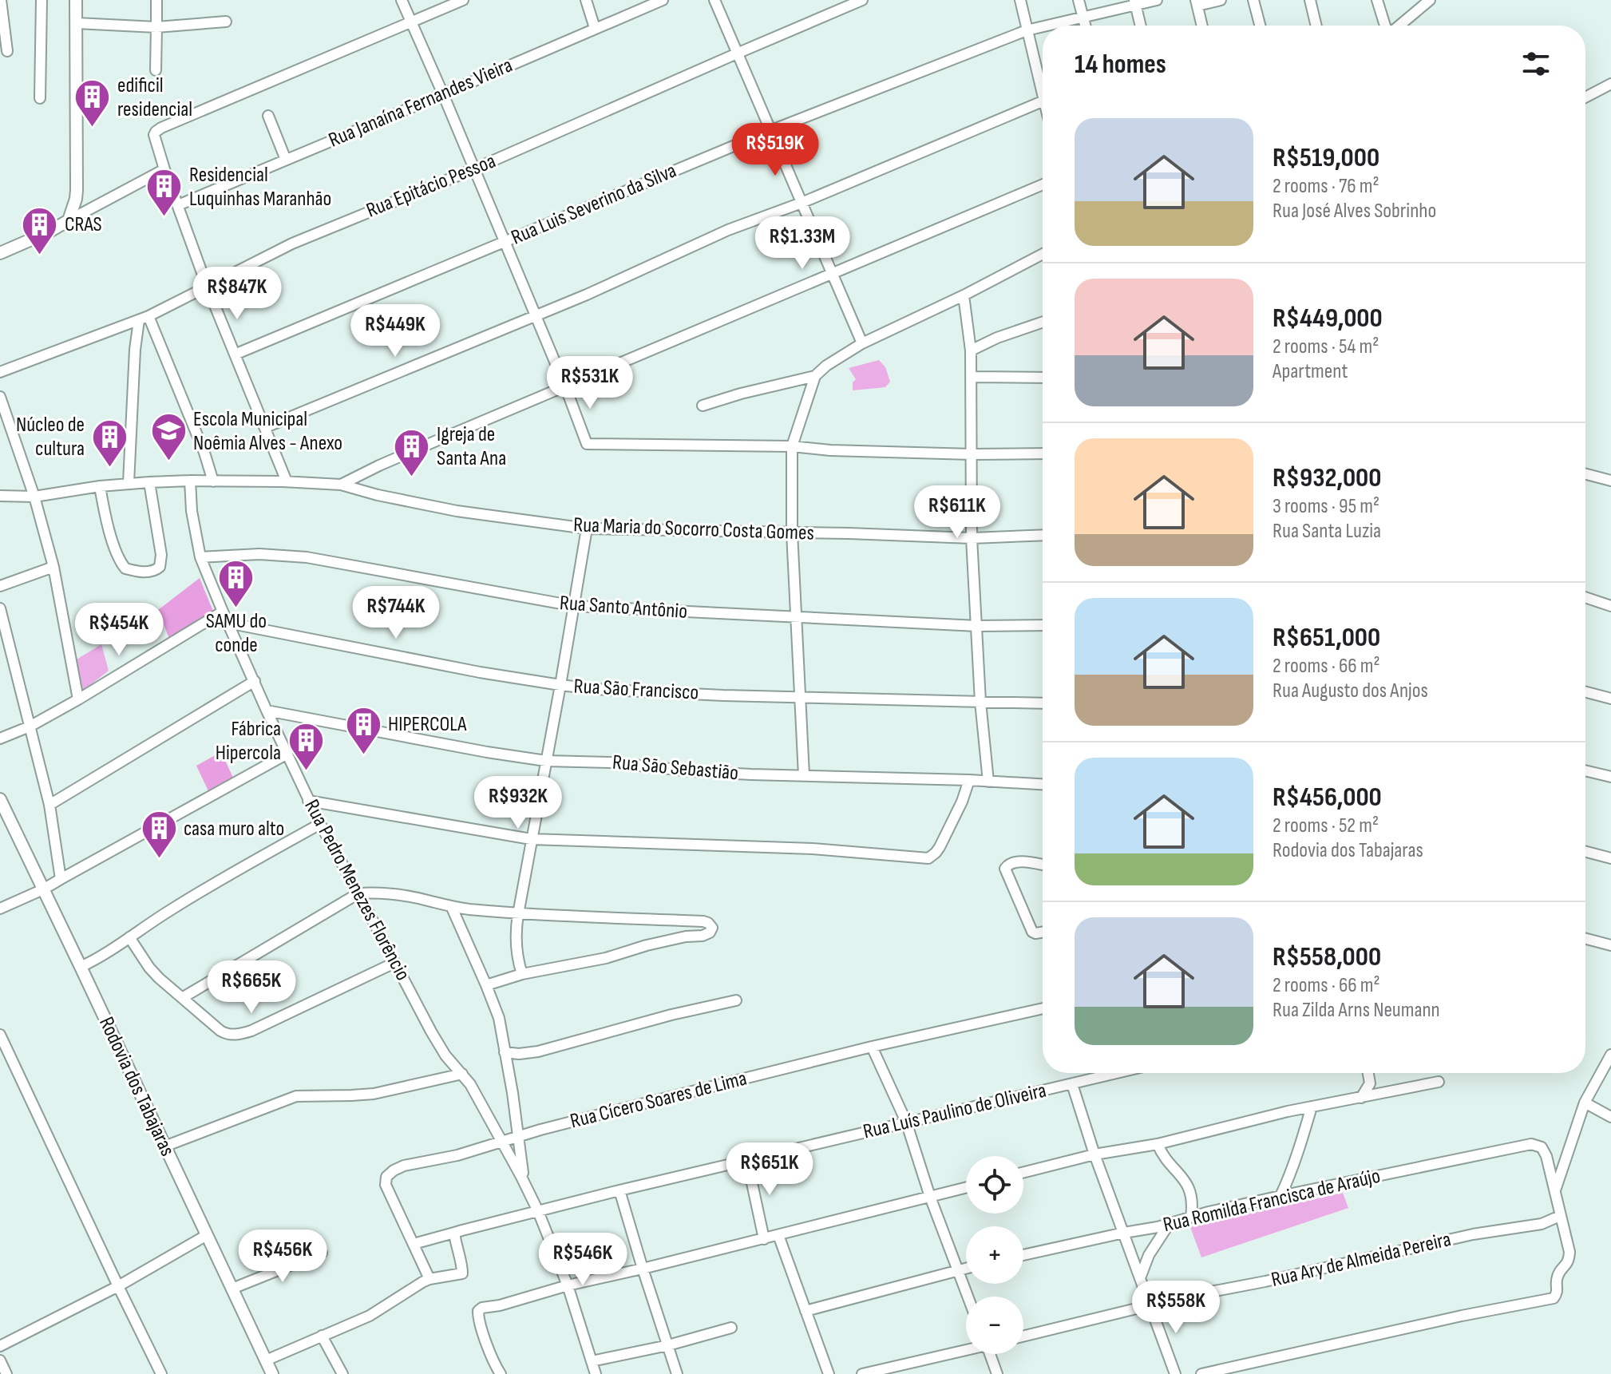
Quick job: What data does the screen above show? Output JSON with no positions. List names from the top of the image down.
{
  "streets": {
    "main road": ["Rodovia dos Tabajaras"],
    "street": [
      "Rua Janaína Fernandes Vieira",
      "Rua Epitácio Pessoa",
      "Rua Luis Severino da Silva",
      "Rua Maria do Socorro Costa Gomes",
      "Rua Santo Antônio",
      "Rua São Francisco",
      "Rua São Sebastião",
      "Rua Pedro Menezes Florêncio",
      "Rua Cícero Soares de Lima",
      "Rua Luís Paulino de Oliveira",
      "Rua Romilda Francisca de Araújo",
      "Rua Ary de Almeida Pereira"
    ]
  },
  "crossings": [
    ["Rua Maria do Socorro Costa Gomes", "Rua Pedro Menezes Florêncio"],
    ["Rua Santo Antônio", "Rua Pedro Menezes Florêncio"],
    ["Rua São Francisco", "Rua Pedro Menezes Florêncio"],
    ["Rua São Sebastião", "Rua Pedro Menezes Florêncio"],
    ["Rua Pedro Menezes Florêncio", "Rua Cícero Soares de Lima"],
    ["Rua Pedro Menezes Florêncio", "Rua Luís Paulino de Oliveira"],
    ["Rua Cícero Soares de Lima", "Rua Luís Paulino de Oliveira"]
  ],
  "places": {
    "building": [
      "edificil residencial",
      "Residencial Luquinhas Maranhão",
      "CRAS",
      "Núcleo de cultura",
      "Igreja de Santa Ana",
      "SAMU do conde",
      "HIPERCOLA",
      "Fábrica Hipercola",
      "casa muro alto"
    ],
    "school or university": ["Escola Municipal Noêmia Alves - Anexo"]
  },
  "page": {
    "heading": "14 homes",
    "list": [
      {
        "name": "R$519,000",
        "note": "2 rooms · 76 m² · Rua José Alves Sobrinho"
      },
      {
        "name": "R$449,000",
        "note": "2 rooms · 54 m² · Apartment"
      },
      {
        "name": "R$932,000",
        "note": "3 rooms · 95 m² · Rua Santa Luzia"
      },
      {
        "name": "R$651,000",
        "note": "2 rooms · 66 m² · Rua Augusto dos Anjos"
      },
      {
        "name": "R$456,000",
        "note": "2 rooms · 52 m² · Rodovia dos Tabajaras"
      },
      {
        "name": "R$558,000",
        "note": "2 rooms · 66 m² · Rua Zilda Arns Neumann"
      }
    ],
    "price": [
      "R$519K",
      "R$1.33M",
      "R$847K",
      "R$449K",
      "R$531K",
      "R$611K",
      "R$744K",
      "R$454K",
      "R$932K",
      "R$665K",
      "R$651K",
      "R$456K",
      "R$546K",
      "R$558K"
    ],
    "map_buttons": ["+", "−"]
  }
}
